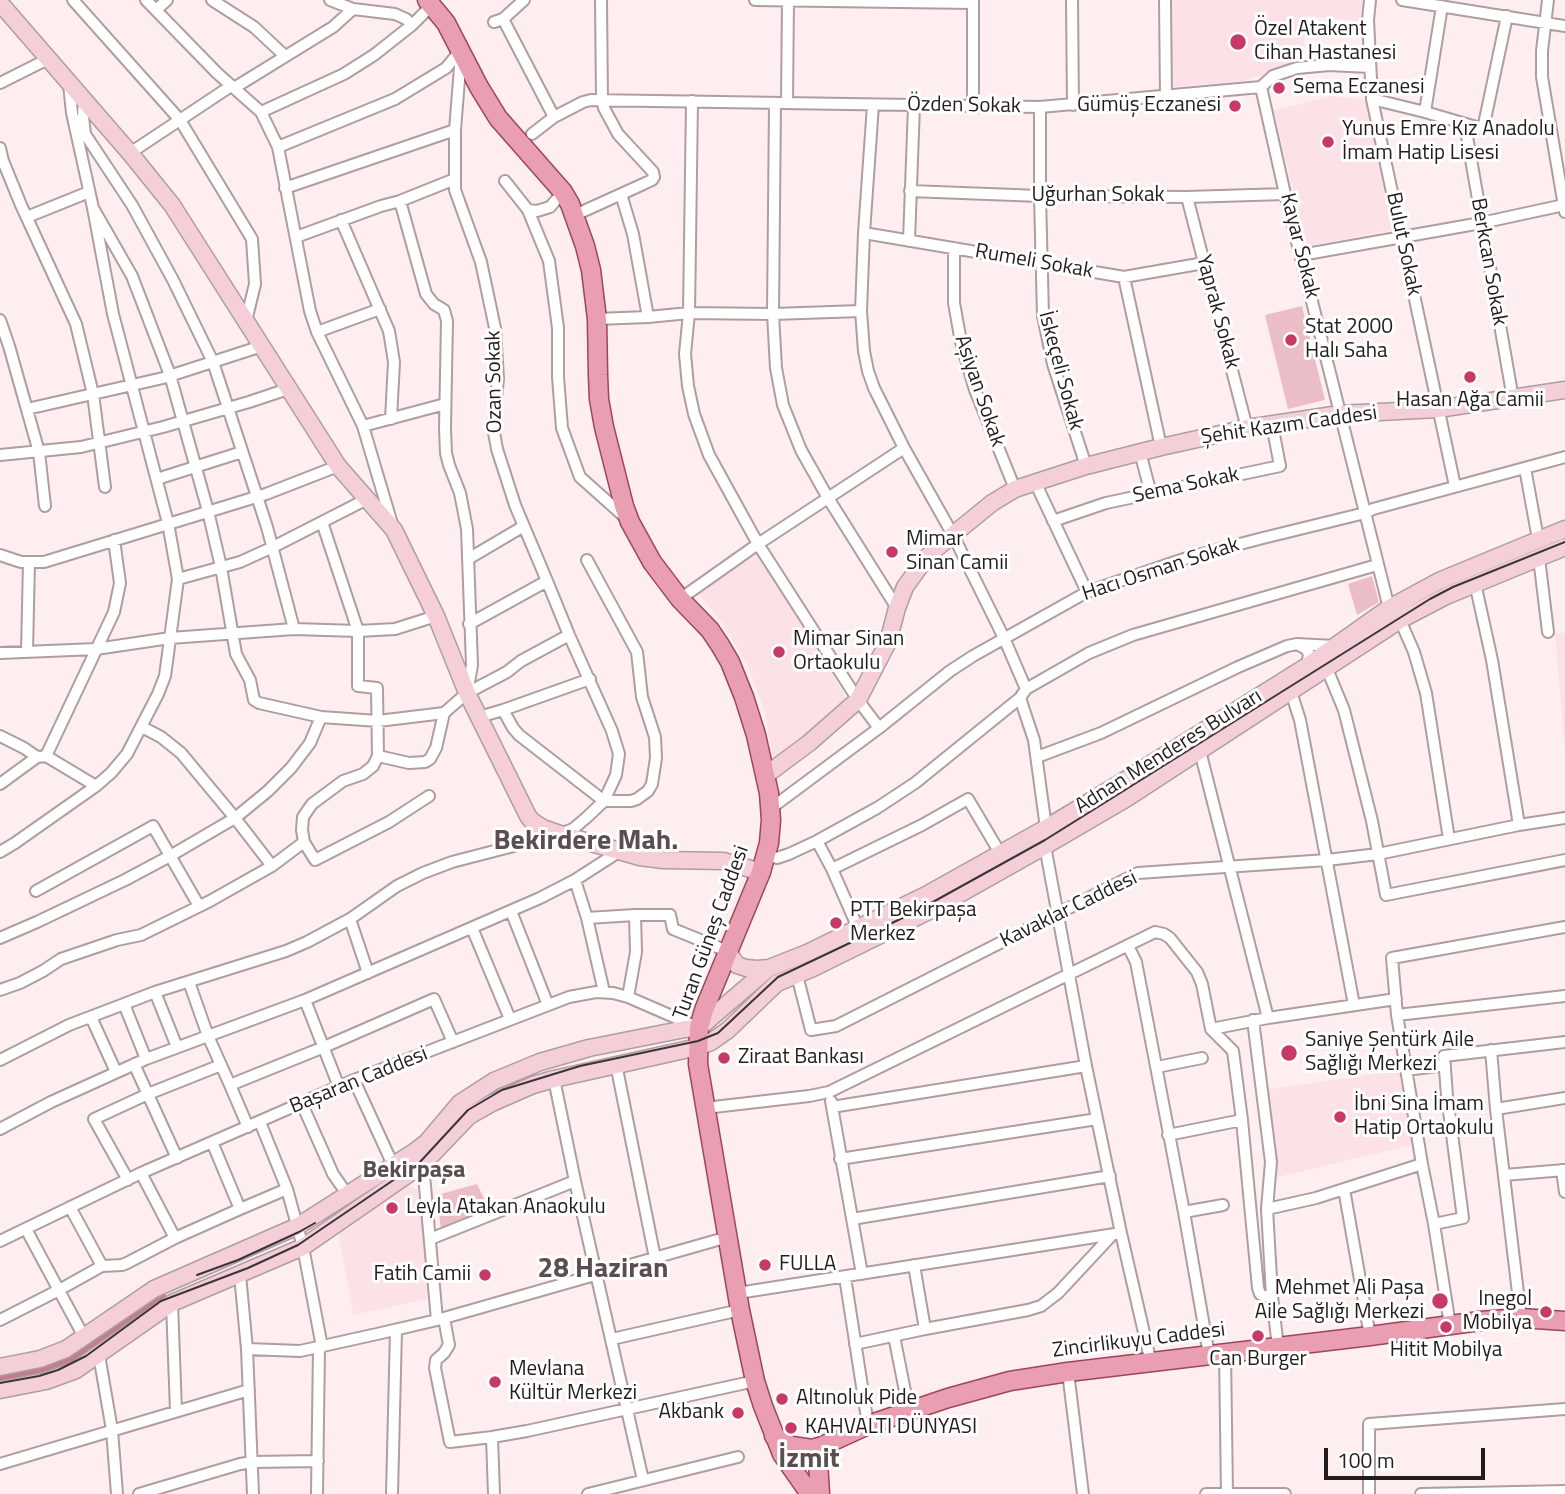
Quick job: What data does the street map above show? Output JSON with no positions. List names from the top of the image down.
{
  "streets": {
    "main road": [
      "Şehit Kazım Caddesi",
      "Adnan Menderes Bulvarı",
      "Turan Güneş Caddesi",
      "Zincirlikuyu Caddesi"
    ],
    "street": [
      "Özden Sokak",
      "Uğurhan Sokak",
      "Bulut Sokak",
      "Kayar Sokak",
      "Rumeli Sokak",
      "Berkcan Sokak",
      "Yaprak Sokak",
      "İskeçeli Sokak",
      "Ozan Sokak",
      "Aşiyan Sokak",
      "Sema Sokak",
      "Hacı Osman Sokak",
      "Kavaklar Caddesi",
      "Başaran Caddesi"
    ]
  },
  "crossings": [
    ["Özden Sokak", "Bulut Sokak"],
    ["Özden Sokak", "Kayar Sokak"],
    ["Özden Sokak", "İskeçeli Sokak"],
    ["Uğurhan Sokak", "Kayar Sokak"],
    ["Uğurhan Sokak", "Yaprak Sokak"],
    ["Uğurhan Sokak", "İskeçeli Sokak"],
    ["Bulut Sokak", "Şehit Kazım Caddesi"],
    ["Bulut Sokak", "Hacı Osman Sokak"],
    ["Kayar Sokak", "Şehit Kazım Caddesi"],
    ["Kayar Sokak", "Hacı Osman Sokak"],
    ["Kayar Sokak", "Adnan Menderes Bulvarı"],
    ["Kayar Sokak", "Kavaklar Caddesi"],
    ["Rumeli Sokak", "Yaprak Sokak"],
    ["Rumeli Sokak", "İskeçeli Sokak"],
    ["Rumeli Sokak", "Aşiyan Sokak"],
    ["Berkcan Sokak", "Şehit Kazım Caddesi"],
    ["Yaprak Sokak", "Şehit Kazım Caddesi"],
    ["İskeçeli Sokak", "Şehit Kazım Caddesi"],
    ["Ozan Sokak", "Turan Güneş Caddesi"],
    ["Aşiyan Sokak", "Şehit Kazım Caddesi"],
    ["Şehit Kazım Caddesi", "Sema Sokak"],
    ["Hacı Osman Sokak", "Turan Güneş Caddesi"],
    ["Adnan Menderes Bulvarı", "Kavaklar Caddesi"],
    ["Adnan Menderes Bulvarı", "Turan Güneş Caddesi"],
    ["Adnan Menderes Bulvarı", "Başaran Caddesi"],
    ["Turan Güneş Caddesi", "Başaran Caddesi"],
    ["Turan Güneş Caddesi", "Zincirlikuyu Caddesi"]
  ],
  "districts": [
    "Bekirdere Mah.",
    "Bekirpaşa",
    "28 Haziran",
    "İzmit"
  ],
  "places": [
    "Özel Atakent Cihan Hastanesi",
    "Sema Eczanesi",
    "Gümüş Eczanesi",
    "Yunus Emre Kız Anadolu İmam Hatip Lisesi",
    "Stat 2000 Halı Saha",
    "Hasan Ağa Camii",
    "Mimar Sinan Camii",
    "Mimar Sinan Ortaokulu",
    "PTT Bekirpaşa Merkez",
    "Saniye Şentürk Aile Sağlığı Merkezi",
    "Ziraat Bankası",
    "İbni Sina İmam Hatip Ortaokulu",
    "Leyla Atakan Anaokulu",
    "FULLA",
    "Fatih Camii",
    "Mehmet Ali Paşa Aile Sağlığı Merkezi",
    "Inegol Mobilya",
    "Hitit Mobilya",
    "Can Burger",
    "Mevlana Kültür Merkezi",
    "Altınoluk Pide",
    "Akbank",
    "KAHVALTI DÜNYASI"
  ],
  "scale_bar": "100 m"
}
